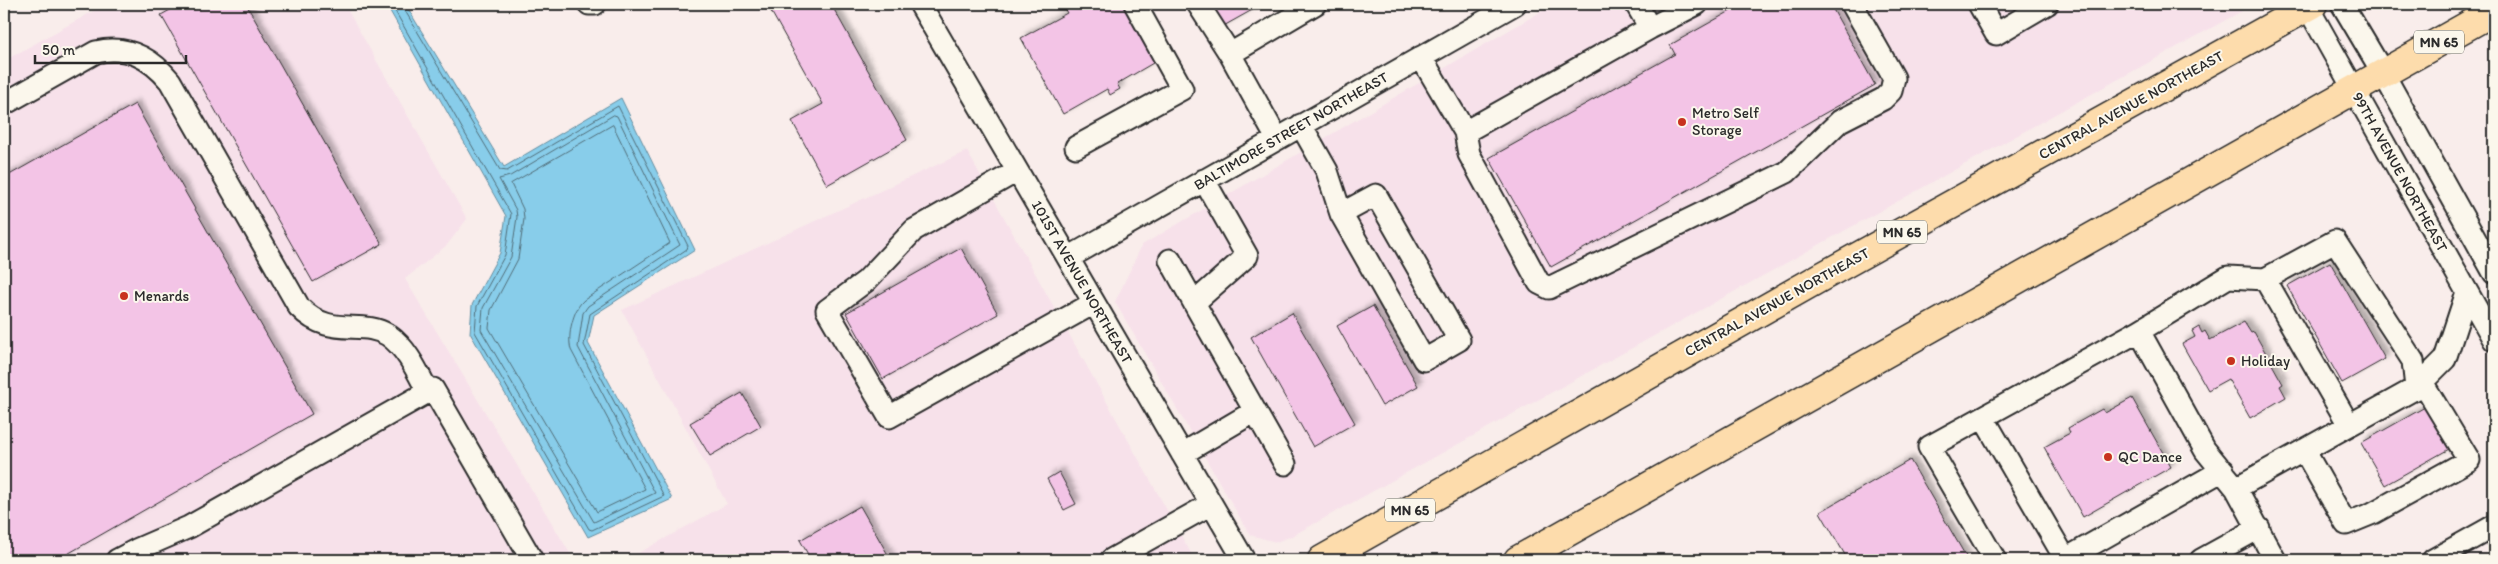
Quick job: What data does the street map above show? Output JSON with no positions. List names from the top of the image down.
{
  "streets": {
    "highway": ["MN 65", "CENTRAL AVENUE NORTHEAST"],
    "street": ["BALTIMORE STREET NORTHEAST", "99TH AVENUE NORTHEAST", "101ST AVENUE NORTHEAST"]
  },
  "crossings": [
    ["MN 65", "99TH AVENUE NORTHEAST"],
    ["CENTRAL AVENUE NORTHEAST", "99TH AVENUE NORTHEAST"],
    ["BALTIMORE STREET NORTHEAST", "101ST AVENUE NORTHEAST"]
  ],
  "places": [
    "Metro Self Storage",
    "Menards",
    "Holiday",
    "QC Dance"
  ],
  "scale_bar": "50 m"
}
